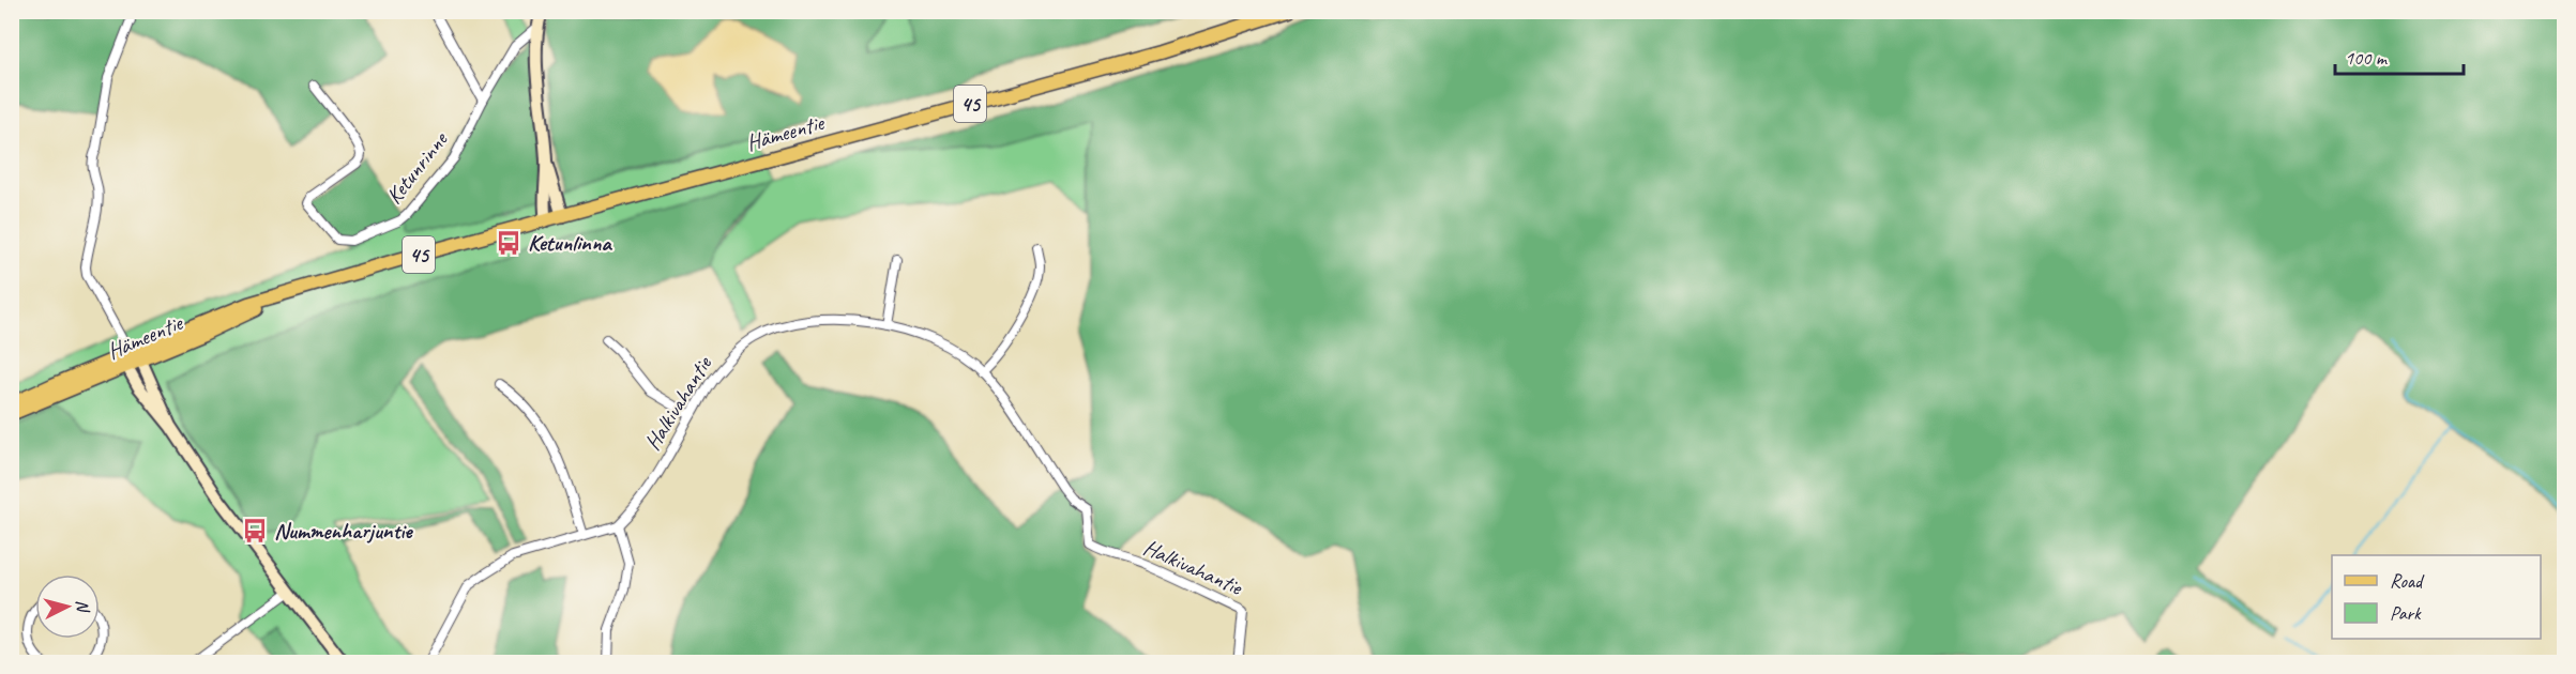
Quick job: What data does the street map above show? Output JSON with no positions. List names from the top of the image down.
{
  "streets": {
    "main road": ["45", "Hämeentie"],
    "street": ["Ketunrinne", "Halkivahantie"]
  },
  "places": {
    "bus stop": ["Ketunlinna", "Nummenharjuntie"]
  },
  "legend": ["Road", "Park"],
  "scale_bar": "100 m",
  "north": "right"
}
